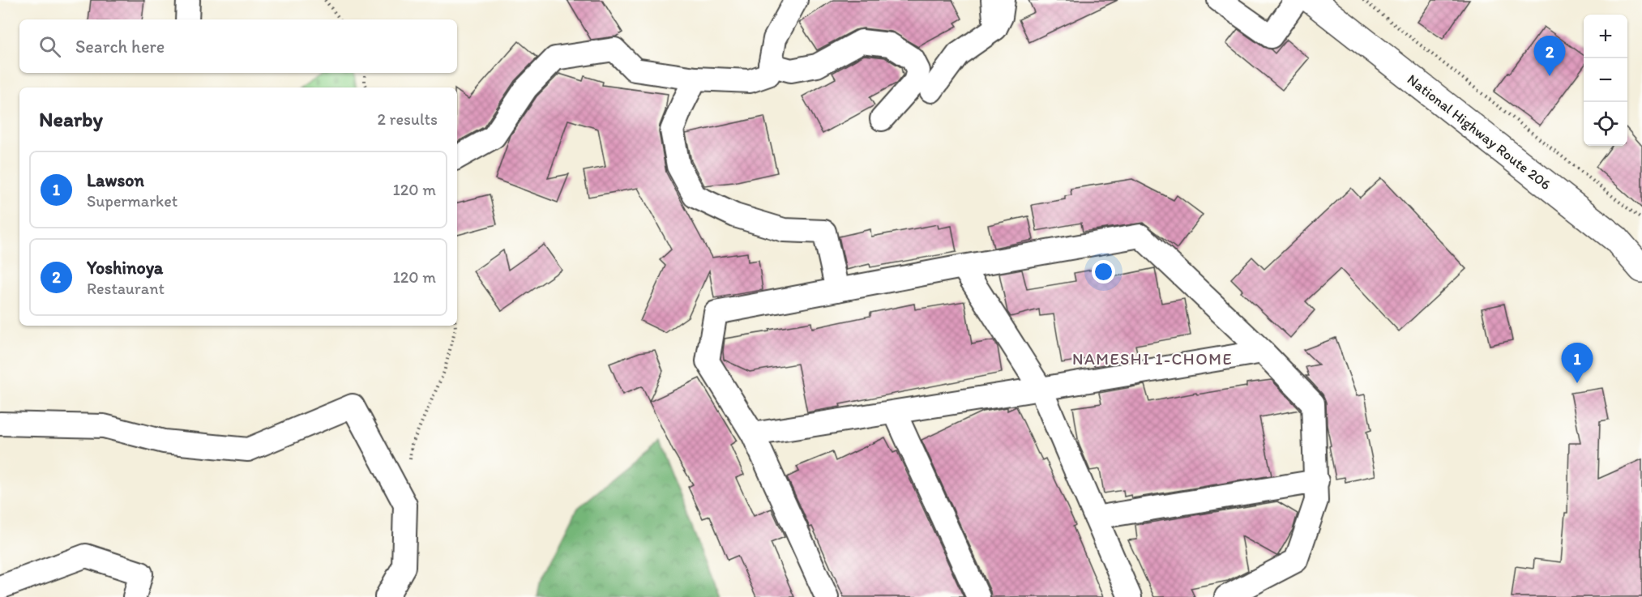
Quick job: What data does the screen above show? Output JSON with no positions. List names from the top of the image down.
{
  "streets": {
    "highway": ["National Highway Route 206"]
  },
  "districts": ["NAMESHI 1-CHOME"],
  "page": {
    "map_buttons": ["+", "−"],
    "search": "Search here",
    "pins": ["2", "1"],
    "heading": ["Nearby", "2 results"],
    "list": [
      {
        "mark": "1",
        "name": "Lawson",
        "note": "Supermarket",
        "value": "120 m"
      },
      {
        "mark": "2",
        "name": "Yoshinoya",
        "note": "Restaurant",
        "value": "120 m"
      }
    ]
  }
}
